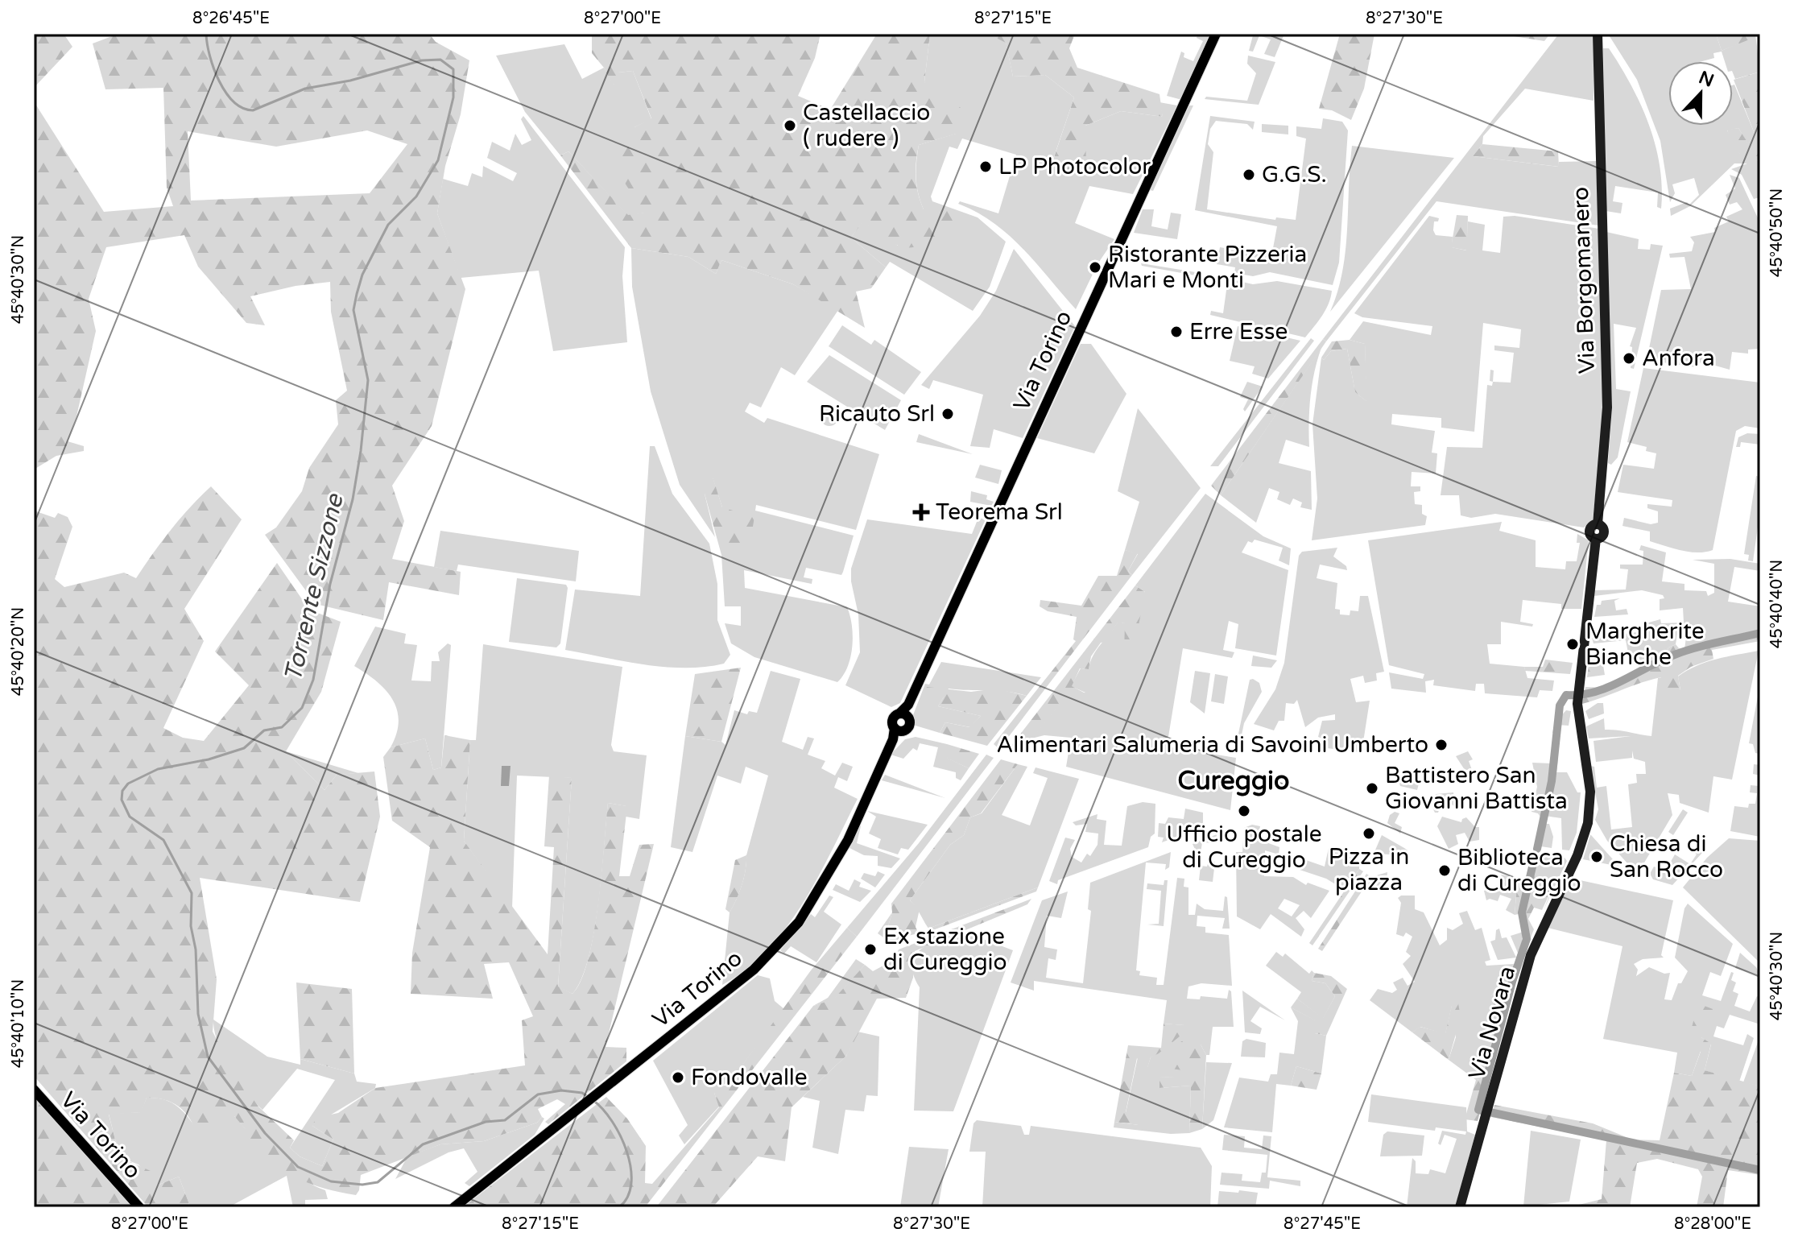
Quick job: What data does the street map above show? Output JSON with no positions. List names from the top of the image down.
{
  "streets": {
    "main road": ["Via Borgomanero", "Via Torino", "Via Novara"]
  },
  "crossings": [
    ["Via Borgomanero", "Via Novara"]
  ],
  "districts": ["Cureggio"],
  "water": ["Torrente Sizzone"],
  "places": {
    "other": [
      "Castellaccio ( rudere )",
      "LP Photocolor",
      "G.G.S.",
      "Ristorante Pizzeria Mari e Monti",
      "Erre Esse",
      "Anfora",
      "Ricauto Srl",
      "Margherite Bianche",
      "Alimentari Salumeria di Savoini Umberto",
      "Battistero San Giovanni Battista",
      "Ufficio postale di Cureggio",
      "Pizza in piazza",
      "Chiesa di San Rocco",
      "Biblioteca di Cureggio",
      "Ex stazione di Cureggio",
      "Fondovalle"
    ],
    "health": ["Teorema Srl"]
  },
  "north": "top",
  "coordinates": [
    "8°26'45\"E",
    "8°27'00\"E",
    "8°27'15\"E",
    "8°27'30\"E",
    "45°40'50\"N",
    "45°40'30\"N",
    "45°40'40\"N",
    "45°40'20\"N",
    "45°40'10\"N",
    "8°27'45\"E",
    "8°28'00\"E"
  ]
}
